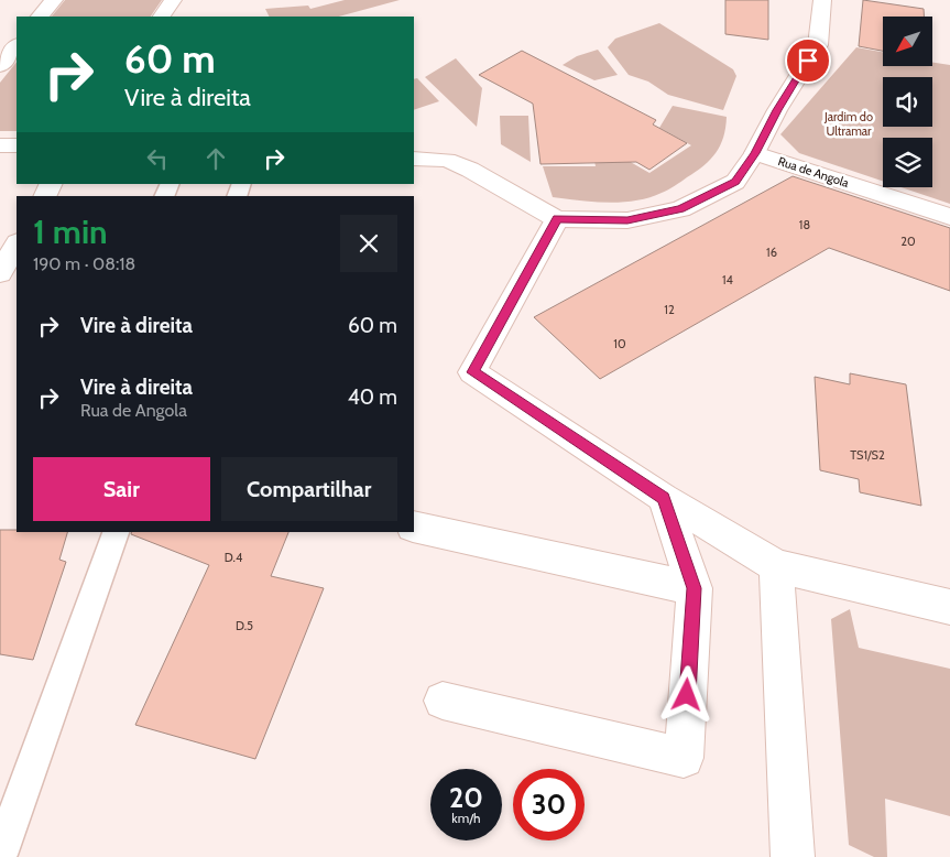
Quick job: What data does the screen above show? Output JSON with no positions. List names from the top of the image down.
{
  "streets": {
    "street": ["Rua de Angola"]
  },
  "parks": ["Jardim do Ultramar"],
  "house_numbers": [
    "18",
    "20",
    "16",
    "14",
    "12",
    "10",
    "TS1/S2",
    "D.4",
    "D.5"
  ],
  "north": "bottom left",
  "page": {
    "turn": ["60 m", "Vire à direita"],
    "heading": ["1 min", "190 m · 08:18"],
    "list": [
      {
        "name": "Vire à direita",
        "value": "60 m"
      },
      {
        "name": "Vire à direita",
        "note": "Rua de Angola",
        "value": "40 m"
      }
    ],
    "buttons": ["Sair", "Compartilhar"],
    "speed": "20 km/h",
    "limit": "30"
  }
}
